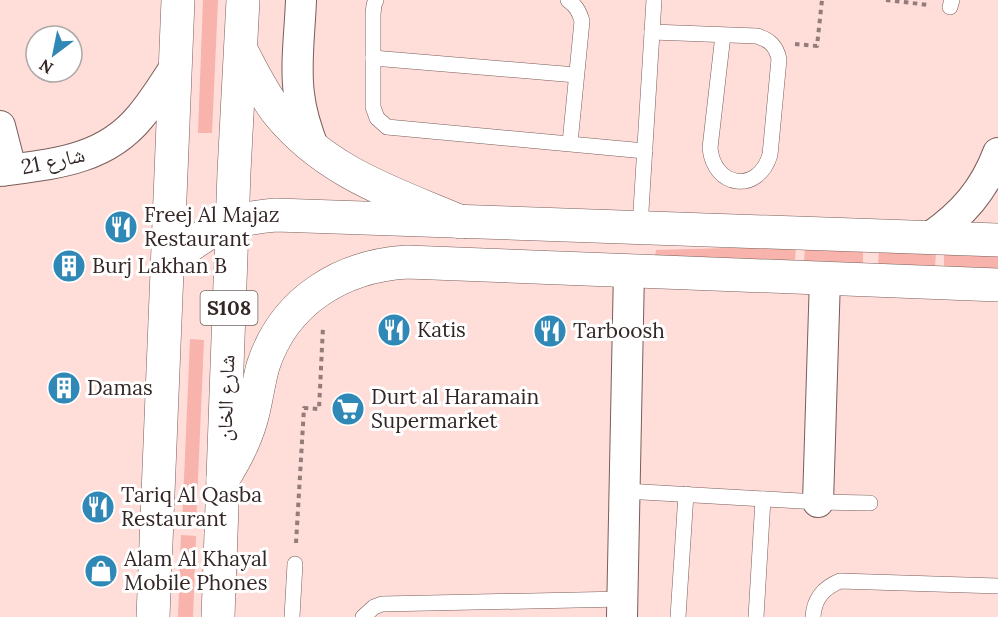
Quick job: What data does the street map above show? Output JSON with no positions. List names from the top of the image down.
{
  "streets": {
    "street": ["شارع 21", "S108", "شارع الخان"]
  },
  "places": {
    "restaurant": [
      "Freej Al Majaz Restaurant",
      "Katis",
      "Tarboosh",
      "Tariq Al Qasba Restaurant"
    ],
    "building": ["Burj Lakhan B", "Damas"],
    "supermarket": ["Durt al Haramain Supermarket"],
    "shop": ["Alam Al Khayal Mobile Phones"]
  },
  "north": "bottom left"
}
